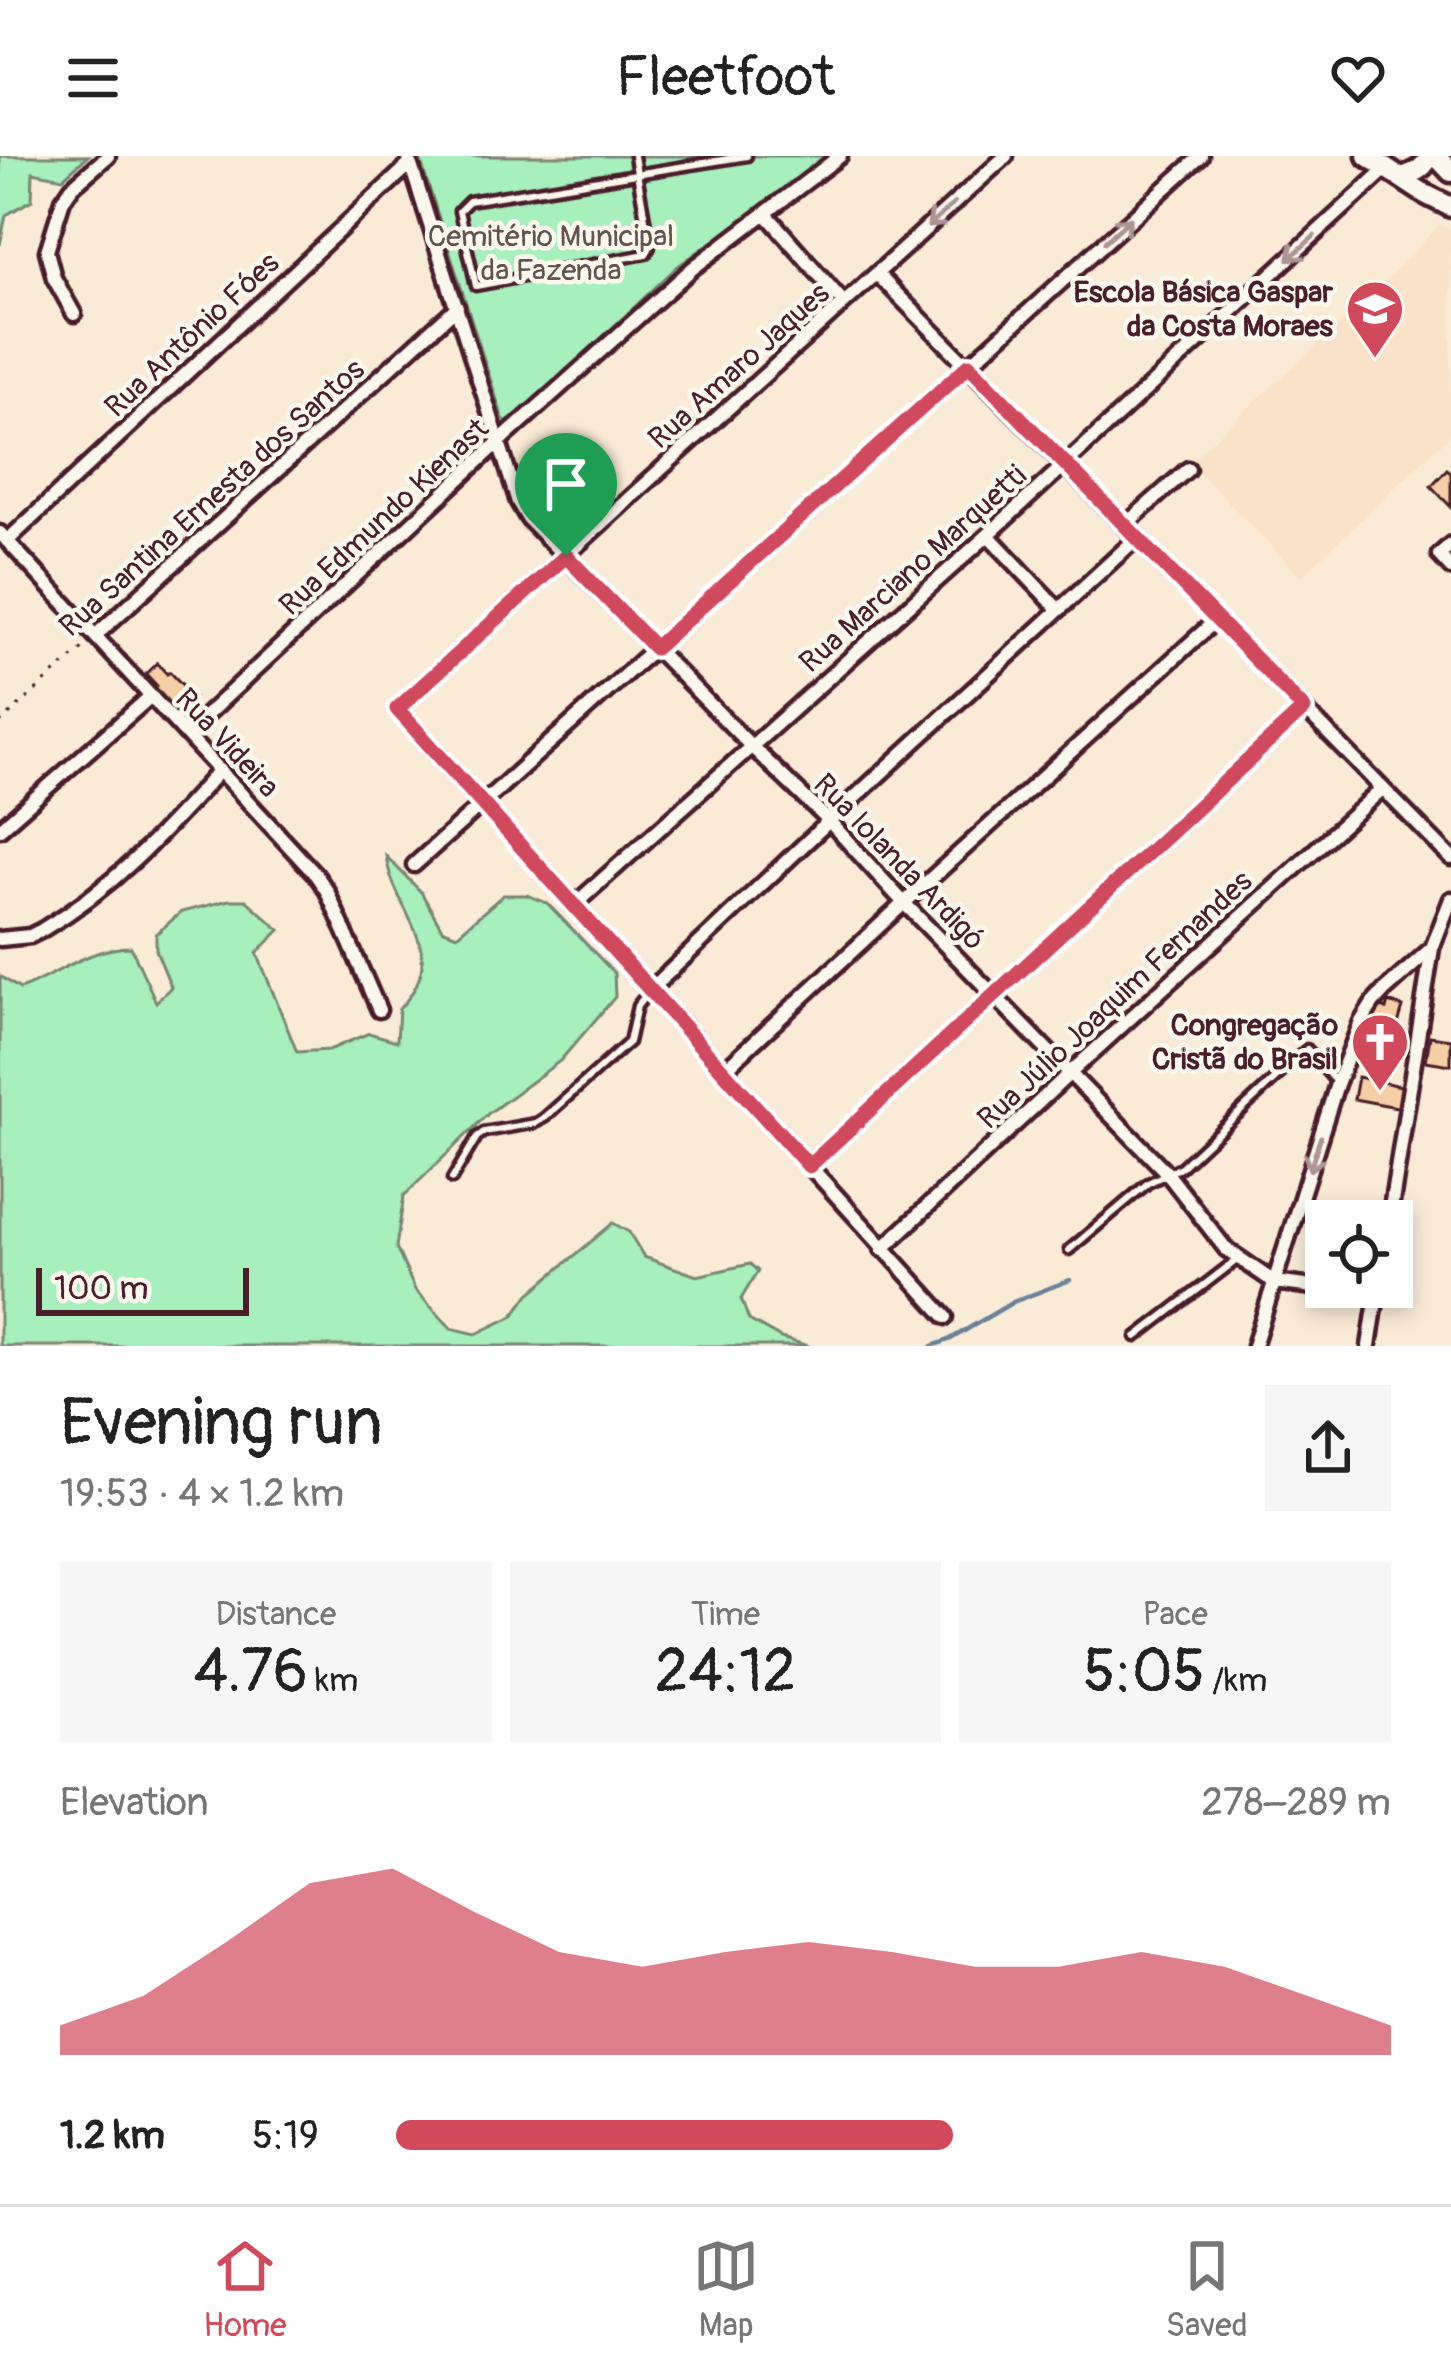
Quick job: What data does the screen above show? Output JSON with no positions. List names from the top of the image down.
{
  "streets": {
    "street": [
      "Rua Antônio Fóes",
      "Rua Amaro Jaques",
      "Rua Santina Ernesta dos Santos",
      "Rua Edmundo Kienast",
      "Rua Marciano Marquetti",
      "Rua Videira",
      "Rua Iolanda Ardigó",
      "Rua Júlio Joaquim Fernandes"
    ]
  },
  "crossings": [
    ["Rua Antônio Fóes", "Rua Videira"],
    ["Rua Antônio Fóes", "Rua Iolanda Ardigó"],
    ["Rua Amaro Jaques", "Rua Iolanda Ardigó"],
    ["Rua Santina Ernesta dos Santos", "Rua Videira"],
    ["Rua Santina Ernesta dos Santos", "Rua Iolanda Ardigó"],
    ["Rua Edmundo Kienast", "Rua Videira"],
    ["Rua Edmundo Kienast", "Rua Iolanda Ardigó"],
    ["Rua Marciano Marquetti", "Rua Iolanda Ardigó"],
    ["Rua Iolanda Ardigó", "Rua Júlio Joaquim Fernandes"]
  ],
  "one_way": ["Rua Marciano Marquetti"],
  "parks": ["Cemitério Municipal da Fazenda"],
  "places": {
    "school or university": ["Escola Básica Gaspar da Costa Moraes"],
    "church": ["Congregação Cristã do Brasil"]
  },
  "scale_bar": "100 m",
  "page": {
    "header": "Fleetfoot",
    "scale": "100 m",
    "heading": ["Evening run", "19:53 · 4 × 1.2 km"],
    "stats": [
      ["Distance", "4.76 km"],
      ["Time", "24:12"],
      ["Pace", "5:05 /km"]
    ],
    "chart": ["Elevation", "278–289 m"],
    "list": [
      {
        "name": "1.2 km",
        "note": "5:19"
      }
    ],
    "tabs": ["Home", "Map", "Saved"]
  }
}
